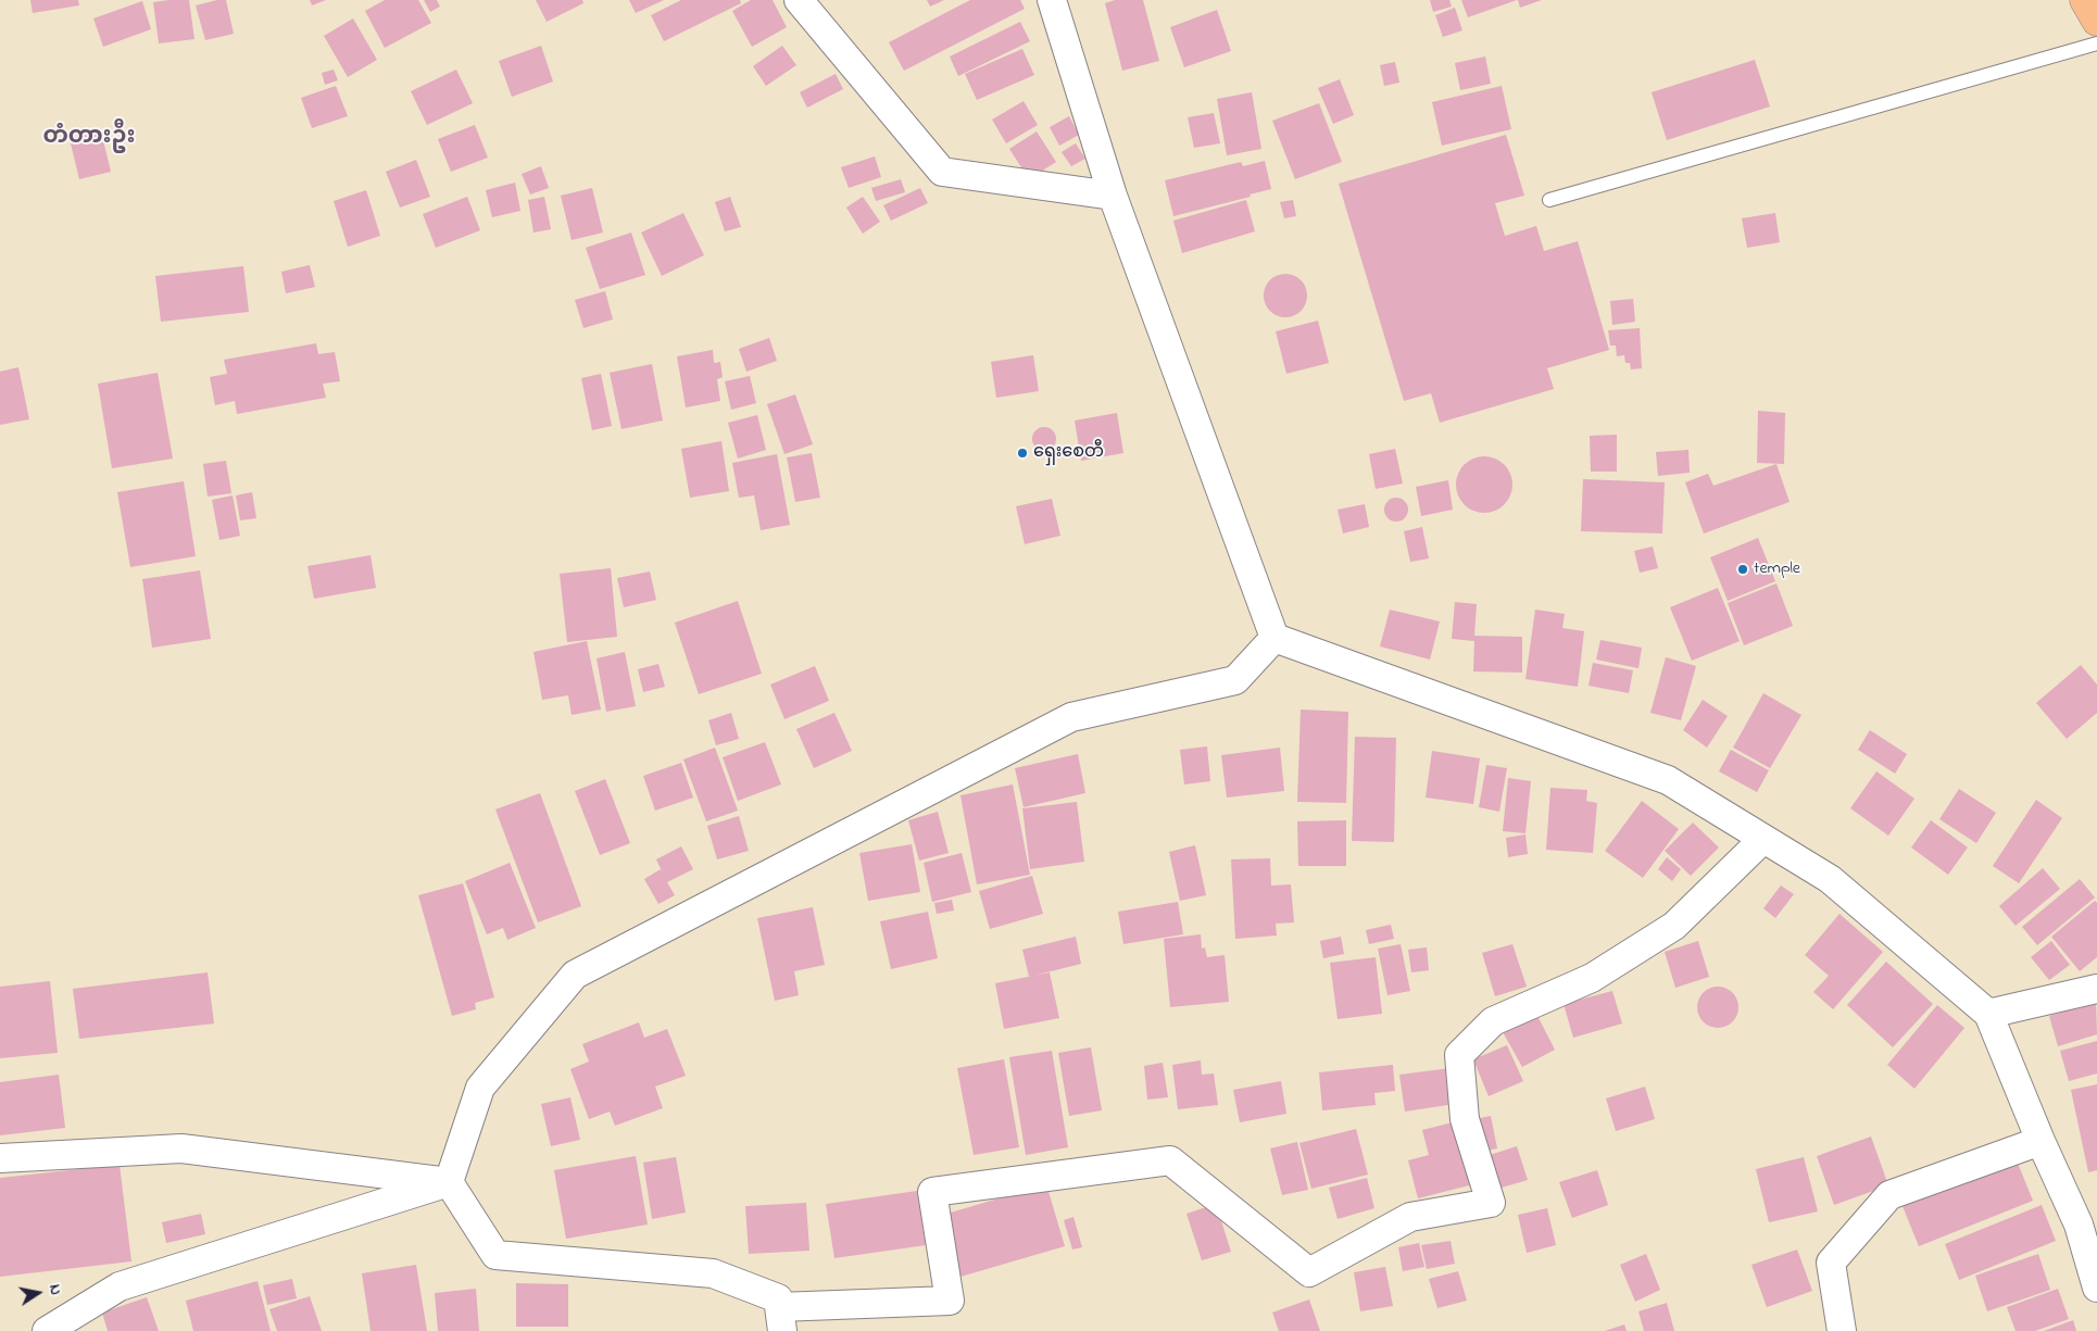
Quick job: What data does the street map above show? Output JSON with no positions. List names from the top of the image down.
{
  "districts": ["တံတားဦး"],
  "places": ["ရှေးစေတီ", "temple"],
  "north": "right"
}
